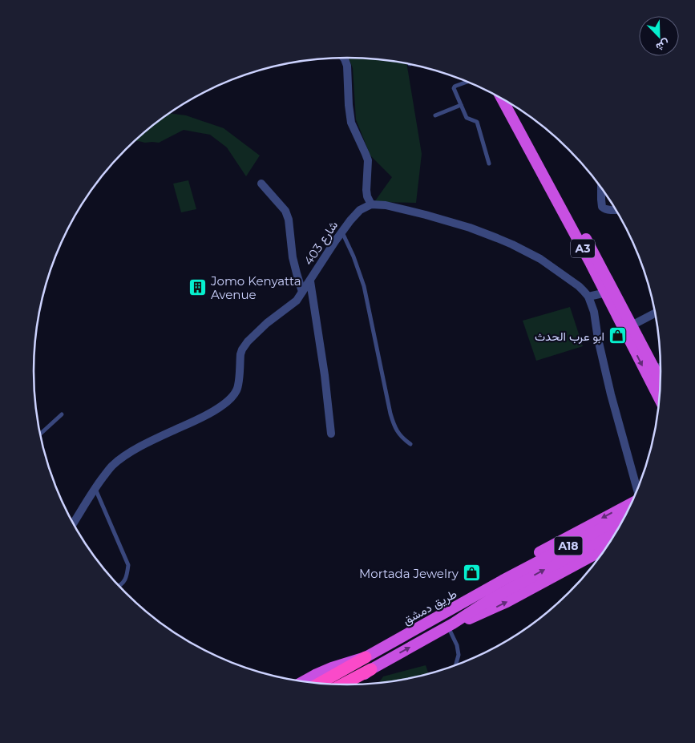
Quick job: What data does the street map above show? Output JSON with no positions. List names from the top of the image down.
{
  "streets": {
    "highway": ["A3", "A18", "طريق دمشق"],
    "street": ["شارع 403"]
  },
  "places": {
    "building": ["Jomo Kenyatta Avenue"],
    "shop": ["ابو عرب الحدث", "Mortada Jewelry"]
  },
  "north": "bottom right"
}
